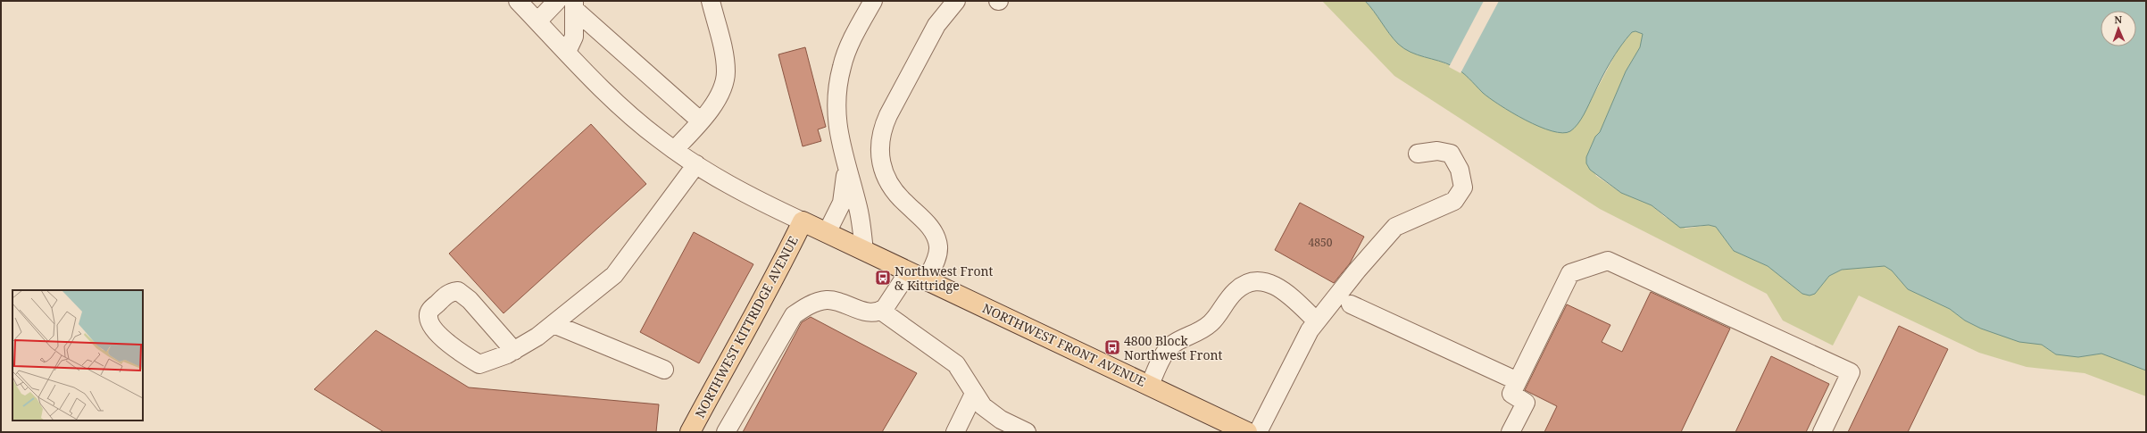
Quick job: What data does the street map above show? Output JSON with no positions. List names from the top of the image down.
{
  "streets": {
    "main road": ["NORTHWEST KITTRIDGE AVENUE", "NORTHWEST FRONT AVENUE"]
  },
  "crossings": [
    ["NORTHWEST KITTRIDGE AVENUE", "NORTHWEST FRONT AVENUE"]
  ],
  "places": {
    "bus stop": ["Northwest Front & Kittridge", "4800 Block Northwest Front"]
  },
  "house_numbers": ["4850"],
  "north": "top"
}
